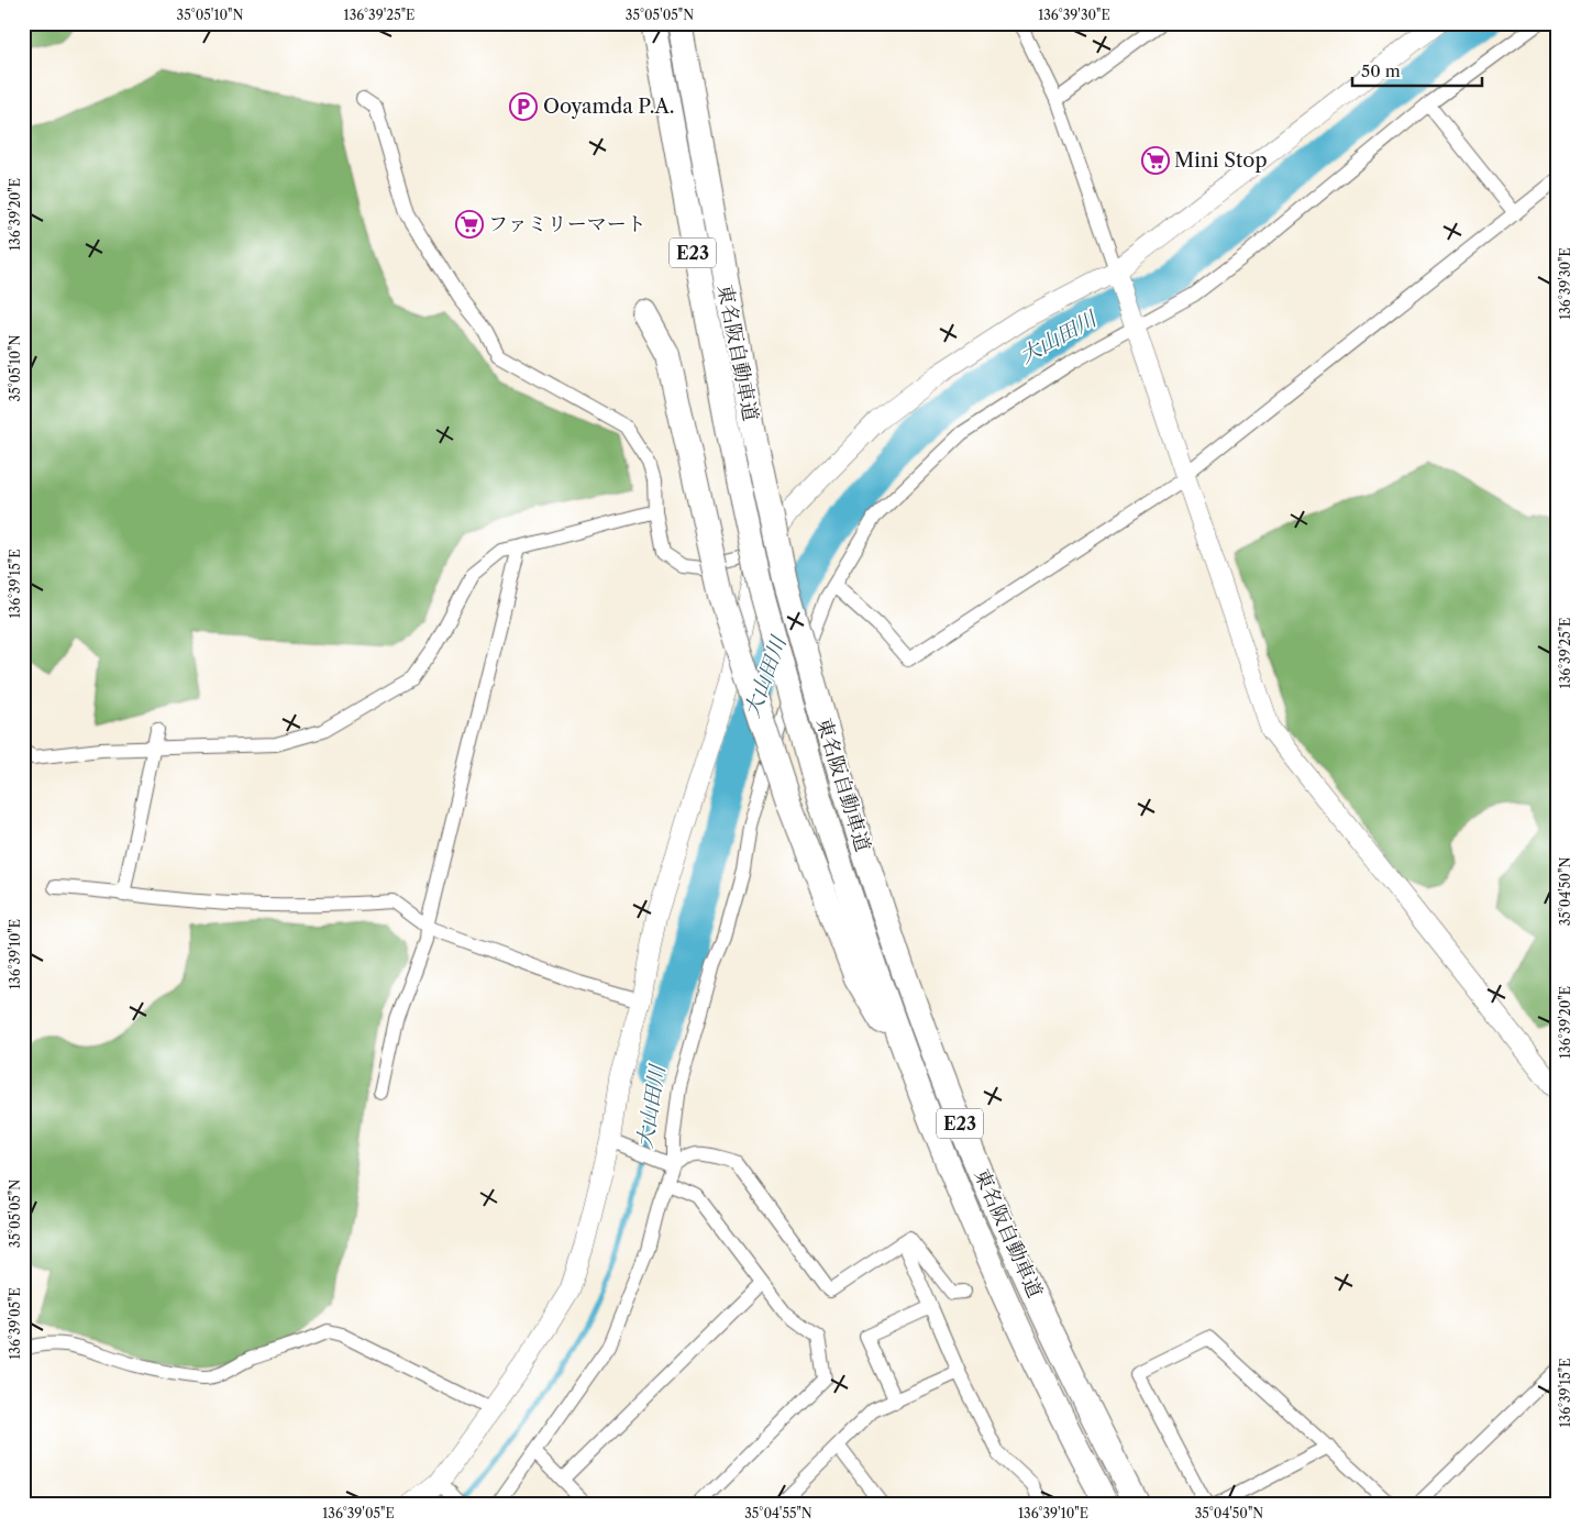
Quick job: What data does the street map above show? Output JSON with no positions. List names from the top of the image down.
{
  "streets": {
    "highway": ["E23", "東名阪自動車道"]
  },
  "water": ["大山田川"],
  "places": {
    "parking": ["Ooyamda P.A."],
    "supermarket": ["Mini Stop", "ファミリーマート"]
  },
  "scale_bar": "50 m",
  "coordinates": [
    "35°05'10\"N",
    "136°39'25\"E",
    "35°05'05\"N",
    "136°39'30\"E",
    "136°39'20\"E",
    "136°39'15\"E",
    "35°04'50\"N",
    "136°39'10\"E",
    "136°39'05\"E",
    "35°04'55\"N"
  ]
}
